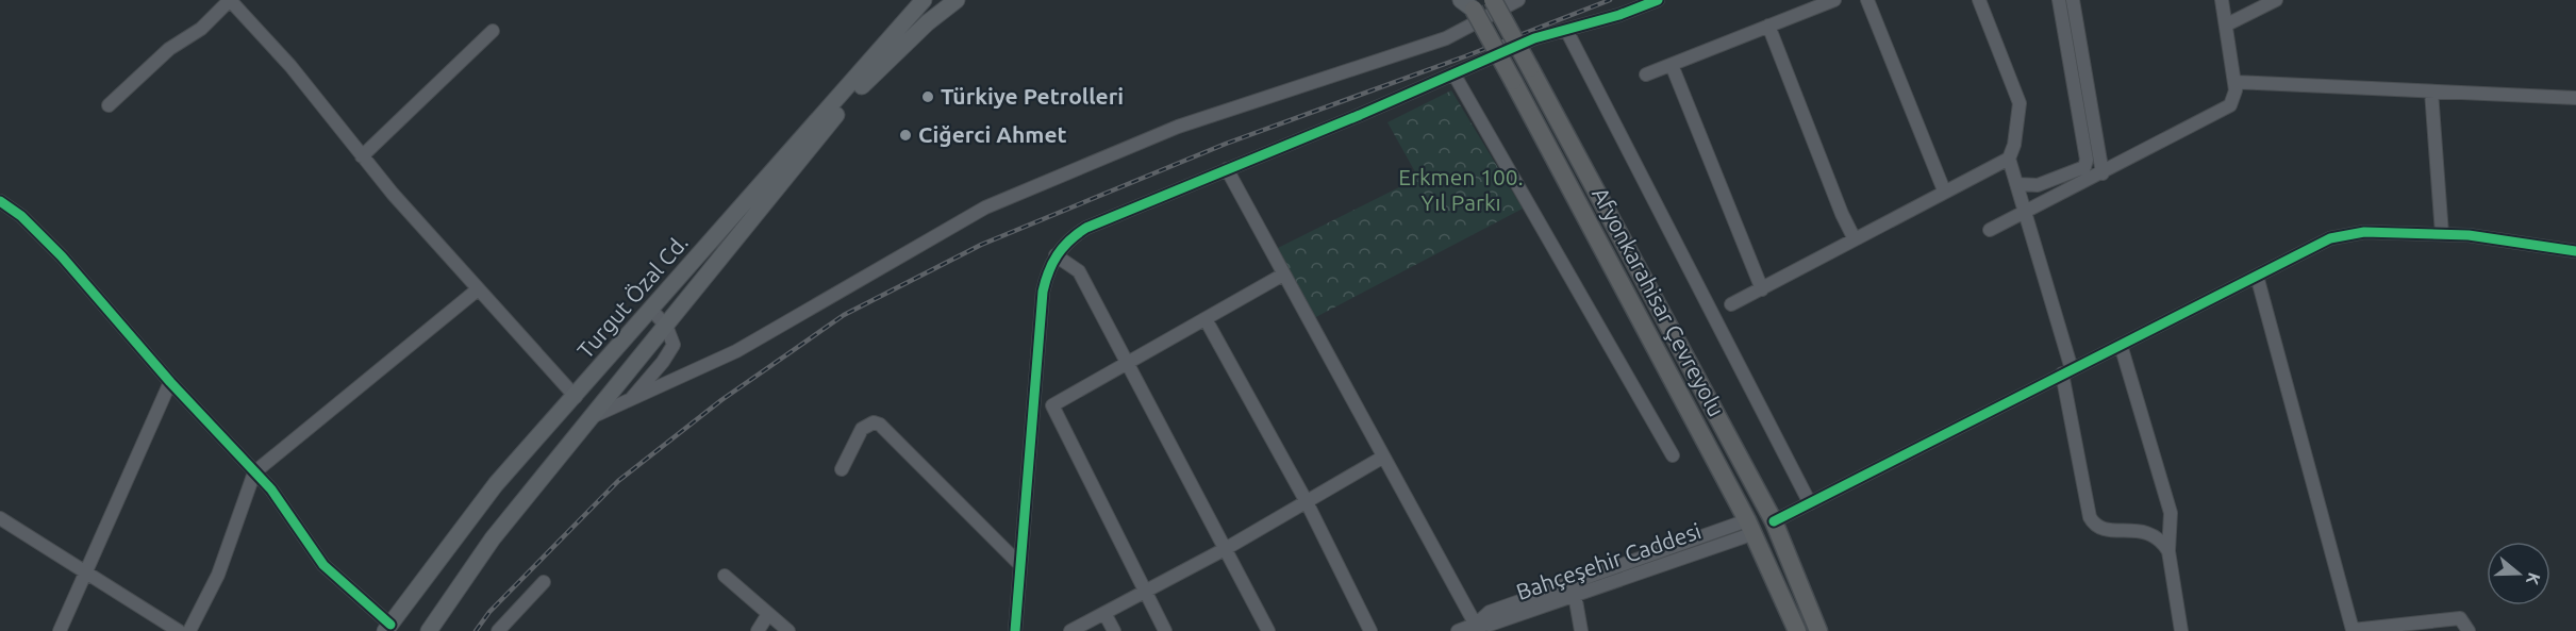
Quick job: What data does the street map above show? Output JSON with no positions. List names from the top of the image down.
{
  "streets": {
    "highway": ["Afyonkarahisar Çevreyolu"],
    "main road": ["Turgut Özal Cd."],
    "street": ["Bahçeşehir Caddesi"]
  },
  "crossings": [
    ["Afyonkarahisar Çevreyolu", "Bahçeşehir Caddesi"]
  ],
  "parks": ["Erkmen 100. Yıl Parkı"],
  "places": ["Türkiye Petrolleri", "Ciğerci Ahmet"],
  "north": "right"
}
